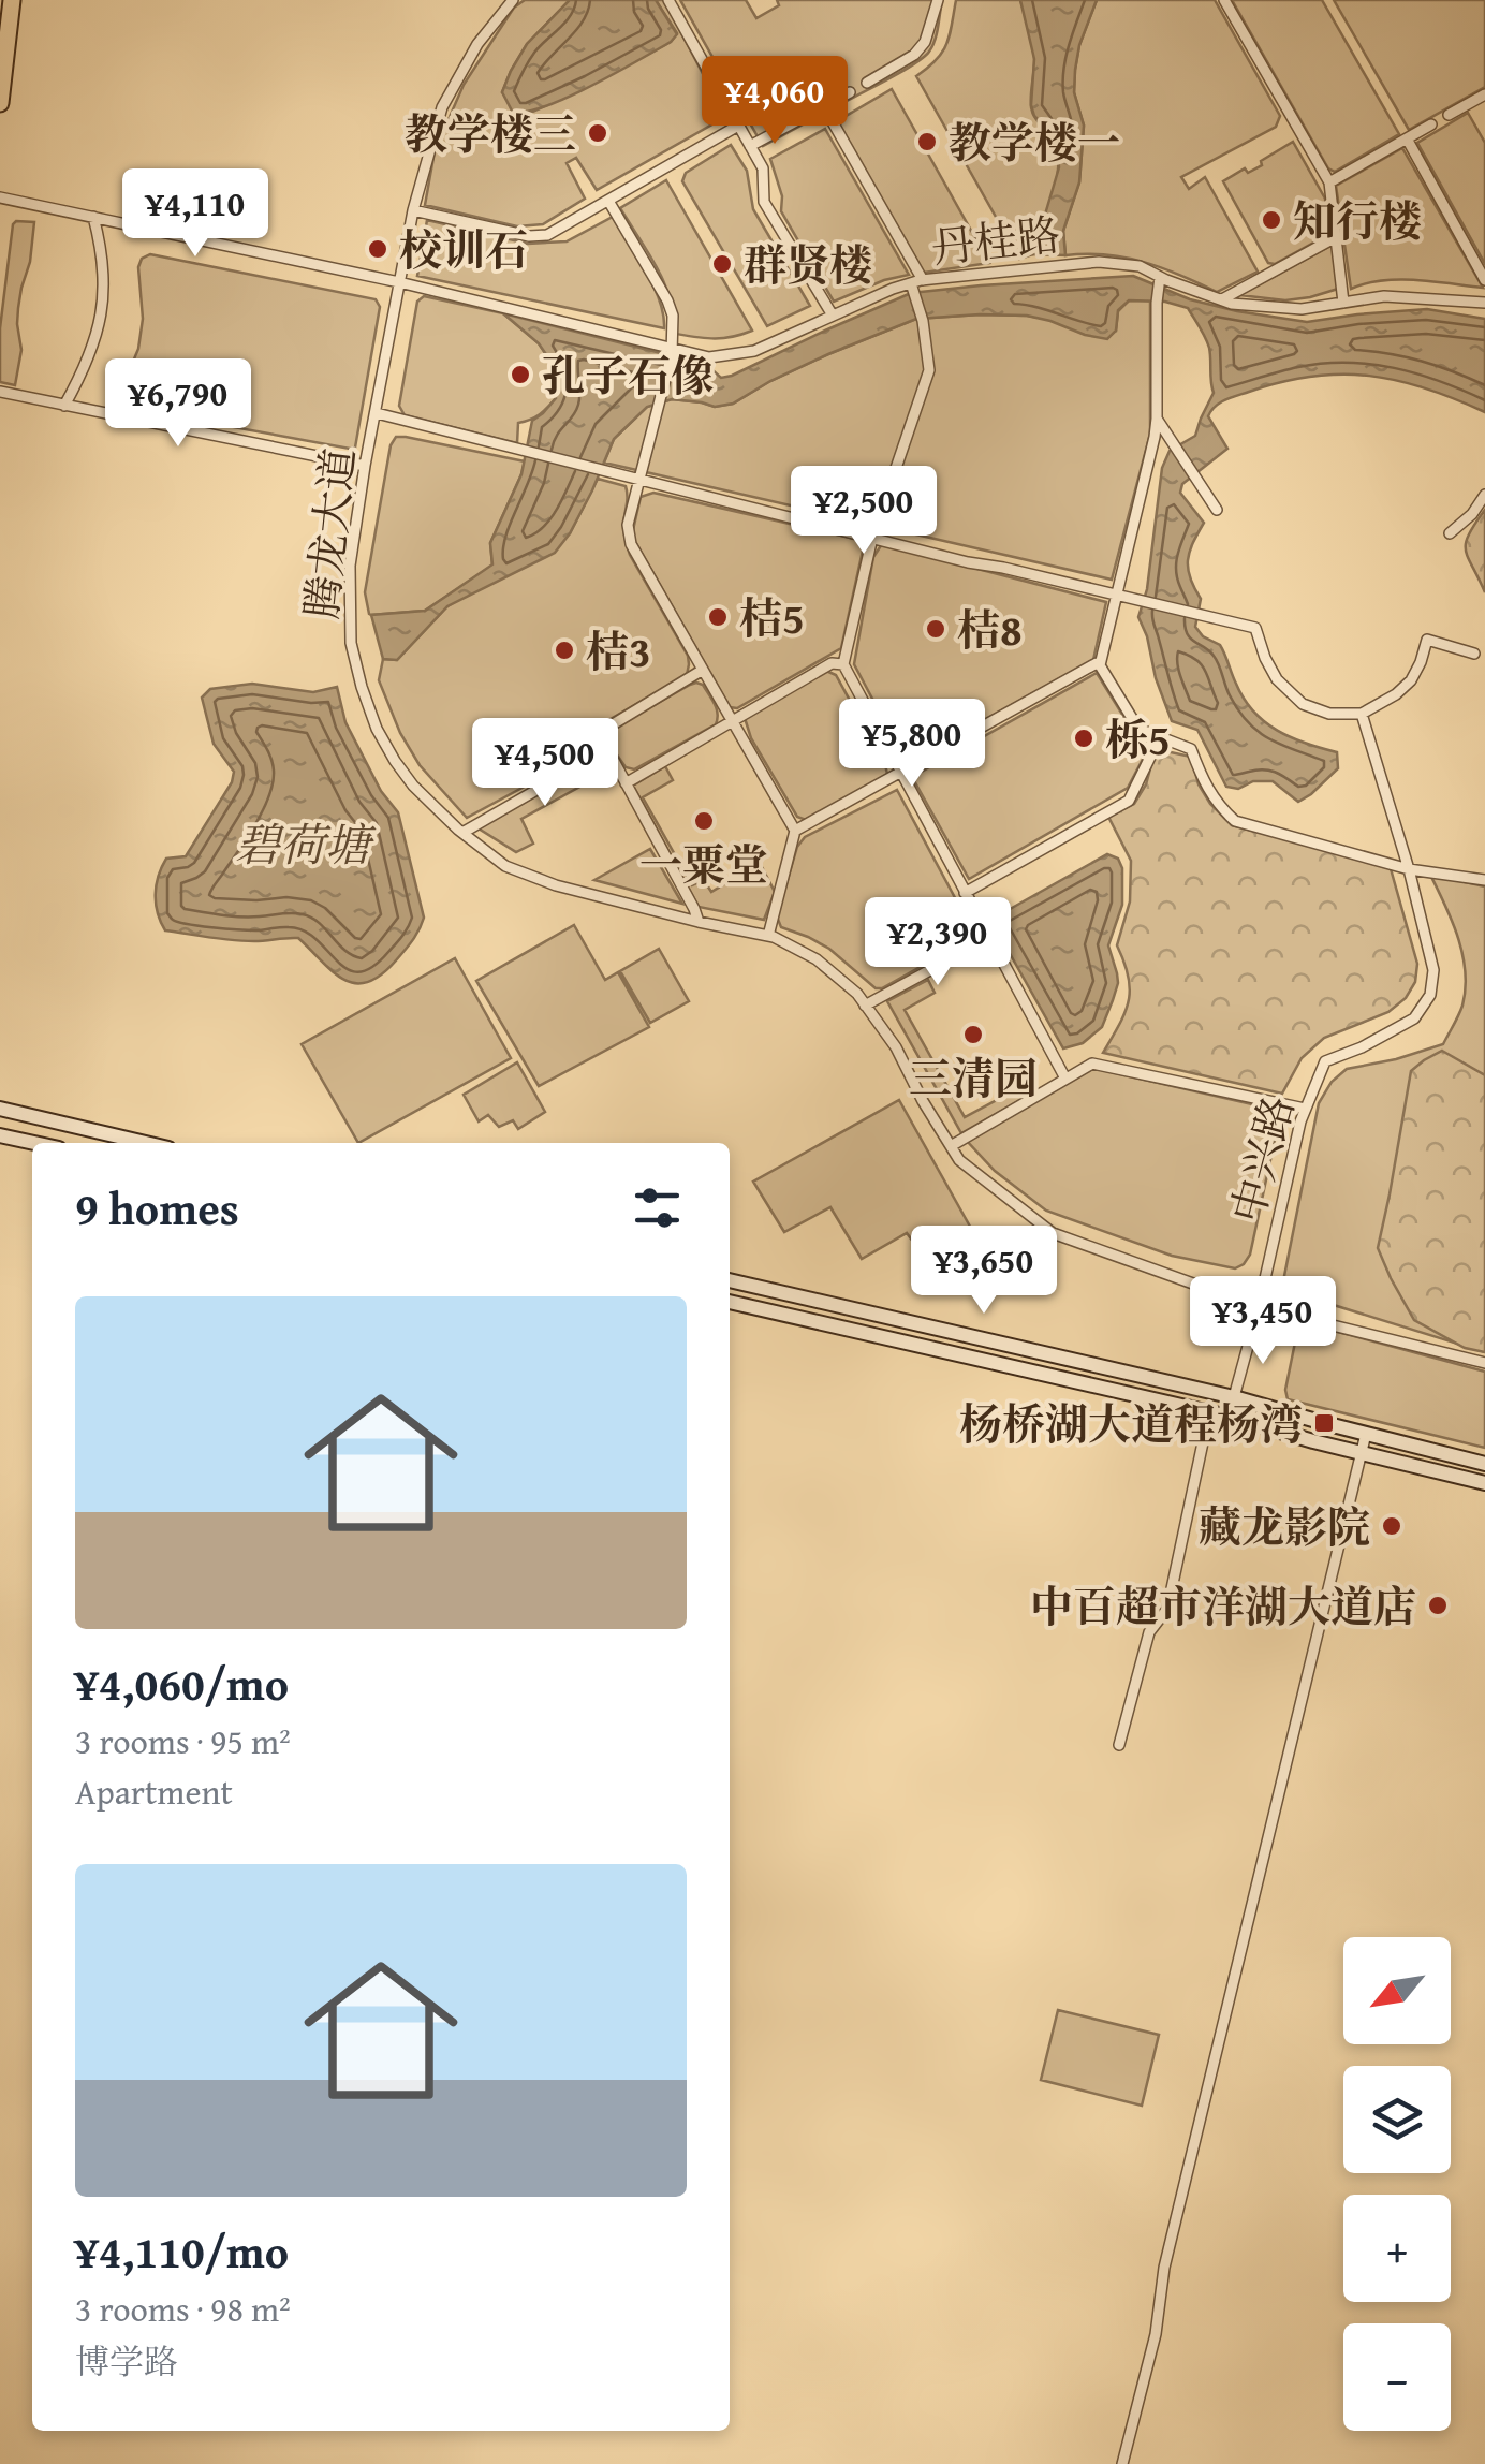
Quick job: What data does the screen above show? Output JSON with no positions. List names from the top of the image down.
{
  "streets": {
    "street": ["丹桂路", "腾龙大道", "中兴路"]
  },
  "crossings": [
    ["丹桂路", "腾龙大道"],
    ["腾龙大道", "中兴路"]
  ],
  "water": ["碧荷塘"],
  "places": {
    "other": [
      "教学楼三",
      "教学楼一",
      "知行楼",
      "校训石",
      "群贤楼",
      "孔子石像",
      "桔5",
      "桔8",
      "桔3",
      "栎5",
      "一粟堂",
      "三清园",
      "藏龙影院",
      "中百超市洋湖大道店"
    ],
    "transit": ["杨桥湖大道程杨湾"]
  },
  "north": "bottom left",
  "page": {
    "price": [
      "¥4,060",
      "¥4,110",
      "¥6,790",
      "¥2,500",
      "¥5,800",
      "¥4,500",
      "¥2,390",
      "¥3,650",
      "¥3,450"
    ],
    "heading": "9 homes",
    "list": [
      {
        "name": "¥4,060/mo",
        "note": "3 rooms · 95 m² · Apartment"
      },
      {
        "name": "¥4,110/mo",
        "note": "3 rooms · 98 m² · 博学路"
      }
    ],
    "map_buttons": ["+", "−"]
  }
}
